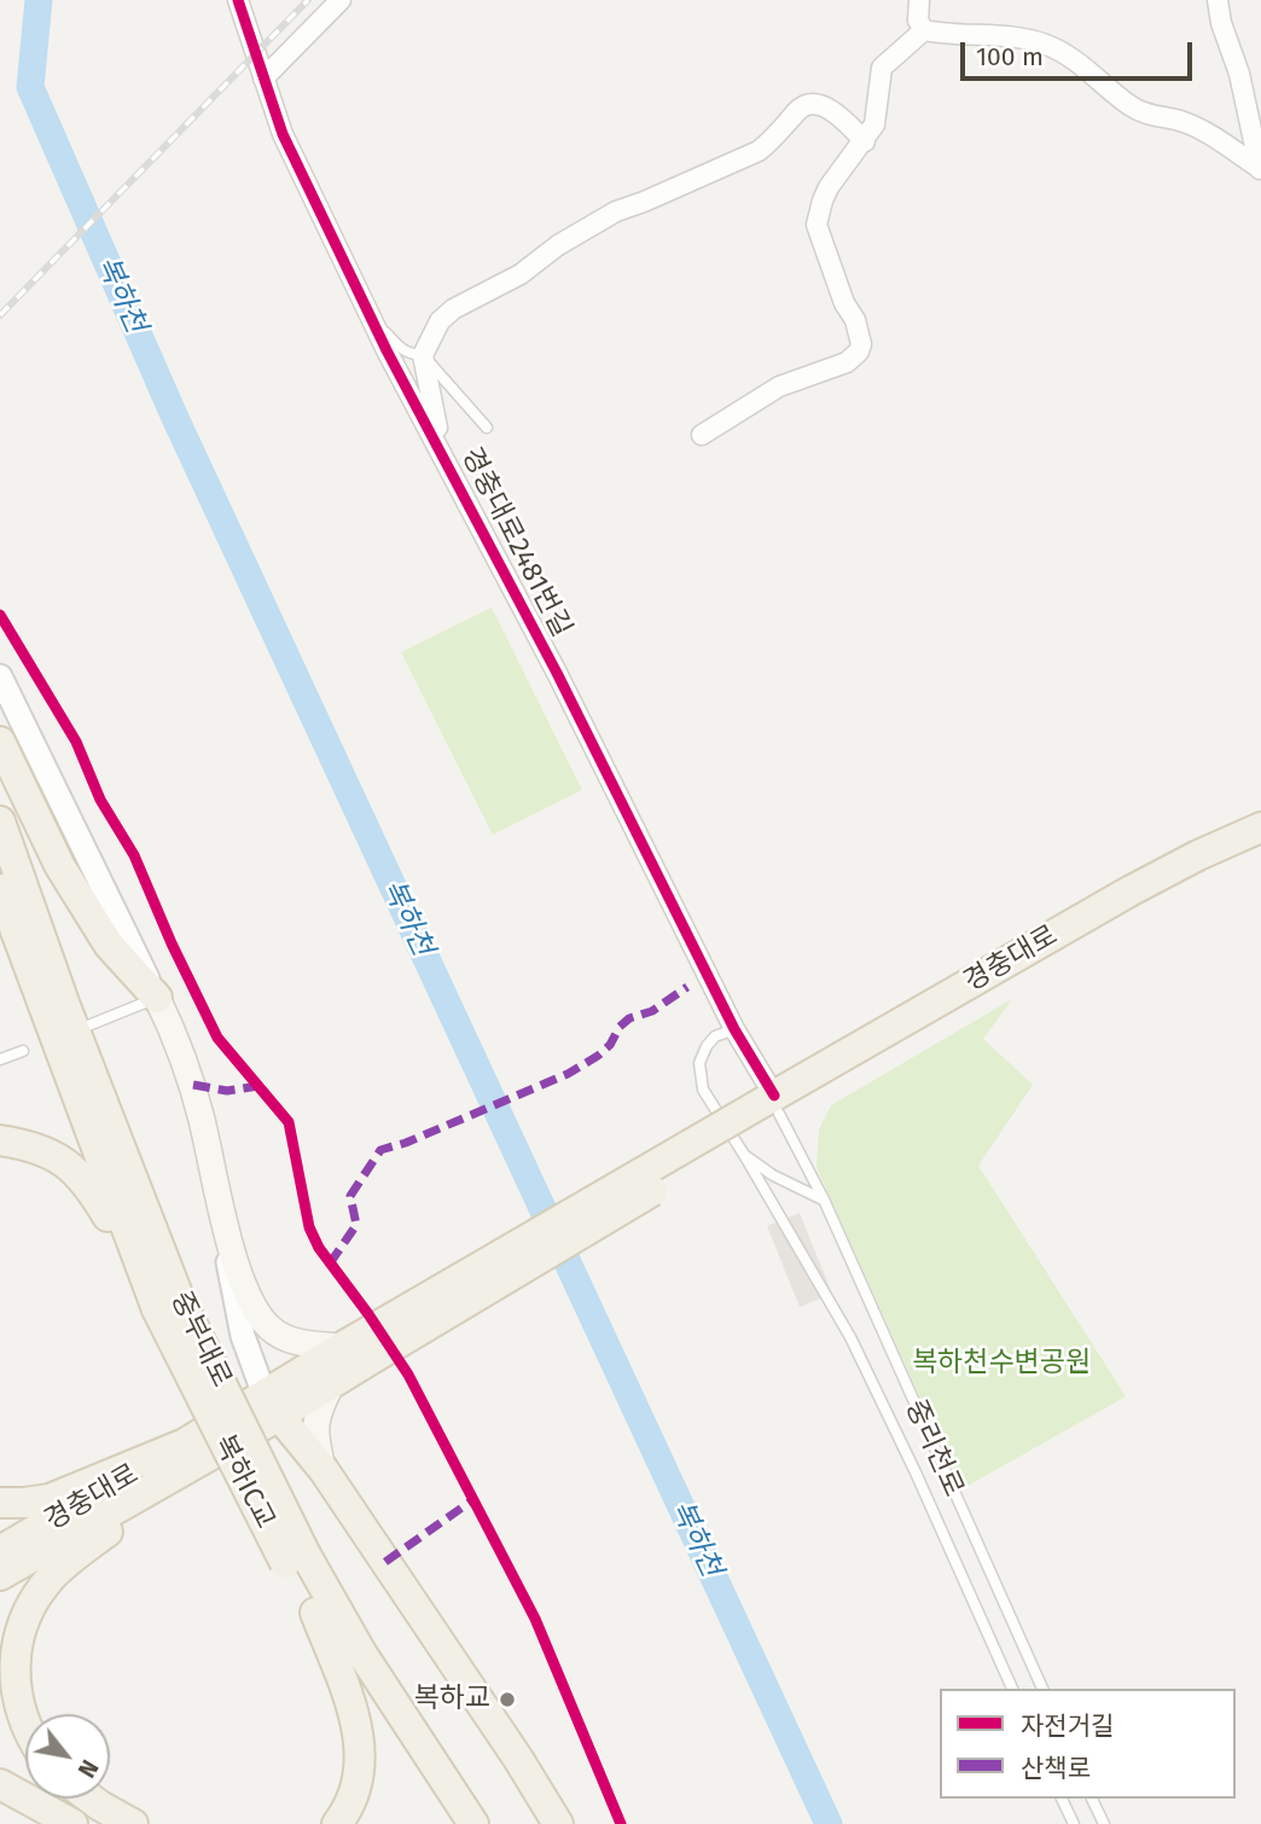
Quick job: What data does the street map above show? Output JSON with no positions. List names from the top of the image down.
{
  "streets": {
    "main road": ["경충대로", "중부대로", "복하IC교"],
    "street": ["경충대로2481번길"],
    "lane": ["중리천로"]
  },
  "crossings": [
    ["경충대로2481번길", "경충대로"],
    ["경충대로2481번길", "중리천로"],
    ["경충대로", "중리천로"],
    ["중부대로", "복하IC교"]
  ],
  "water": ["복하천"],
  "parks": ["복하천수변공원"],
  "places": ["복하교"],
  "legend": ["자전거길", "산책로"],
  "scale_bar": "100 m",
  "north": "bottom right"
}
